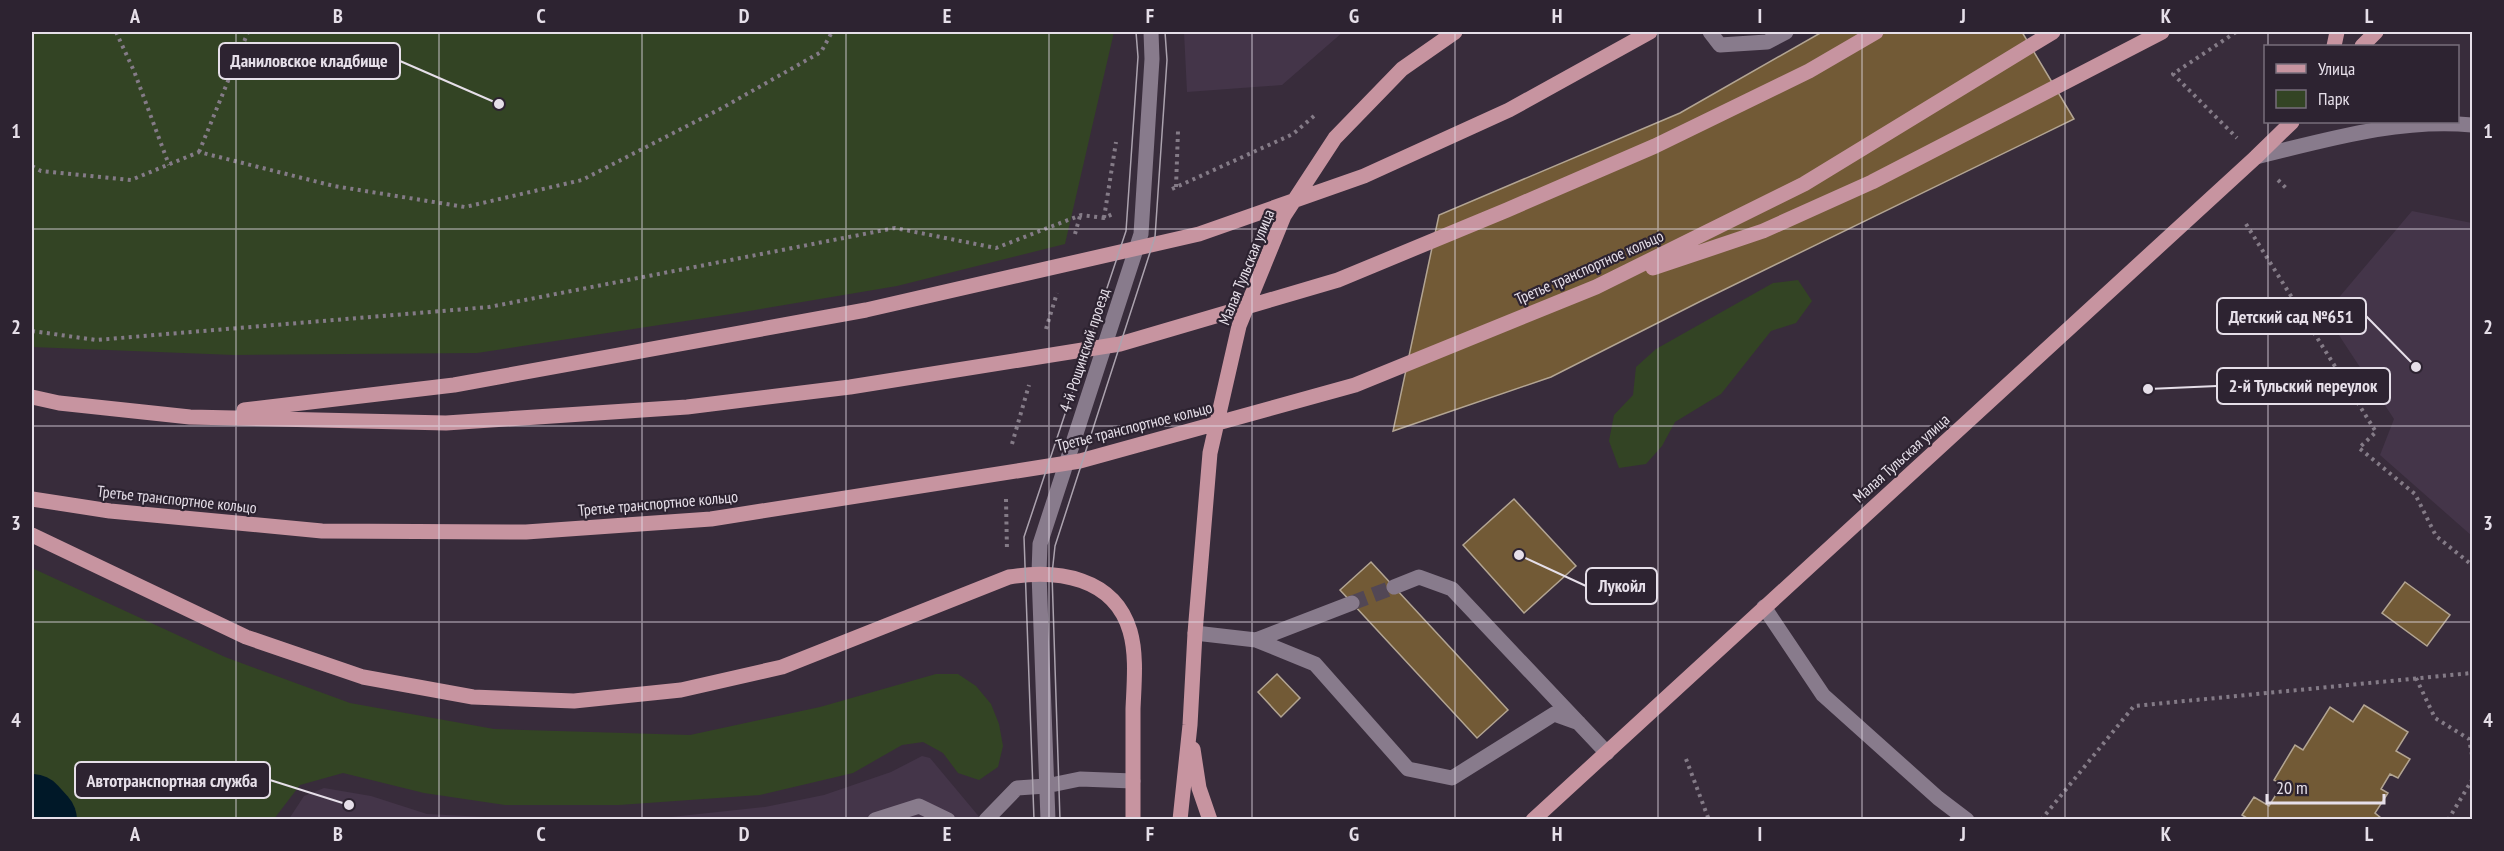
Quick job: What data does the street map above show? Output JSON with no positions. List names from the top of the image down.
{
  "streets": {
    "main road": ["Малая Тульская улица", "Третье транспортное кольцо"],
    "street": ["4-й Рощинский проезд"]
  },
  "places": [
    "Даниловское кладбище",
    "Детский сад №651",
    "2-й Тульский переулок",
    "Лукойл",
    "Автотранспортная служба"
  ],
  "legend": ["Улица", "Парк"],
  "scale_bar": "20 m",
  "grid": {
    "columns": [
      "A",
      "B",
      "C",
      "D",
      "E",
      "F",
      "G",
      "H",
      "I",
      "J",
      "K",
      "L"
    ],
    "rows": [
      "1",
      "2",
      "3",
      "4"
    ]
  }
}
